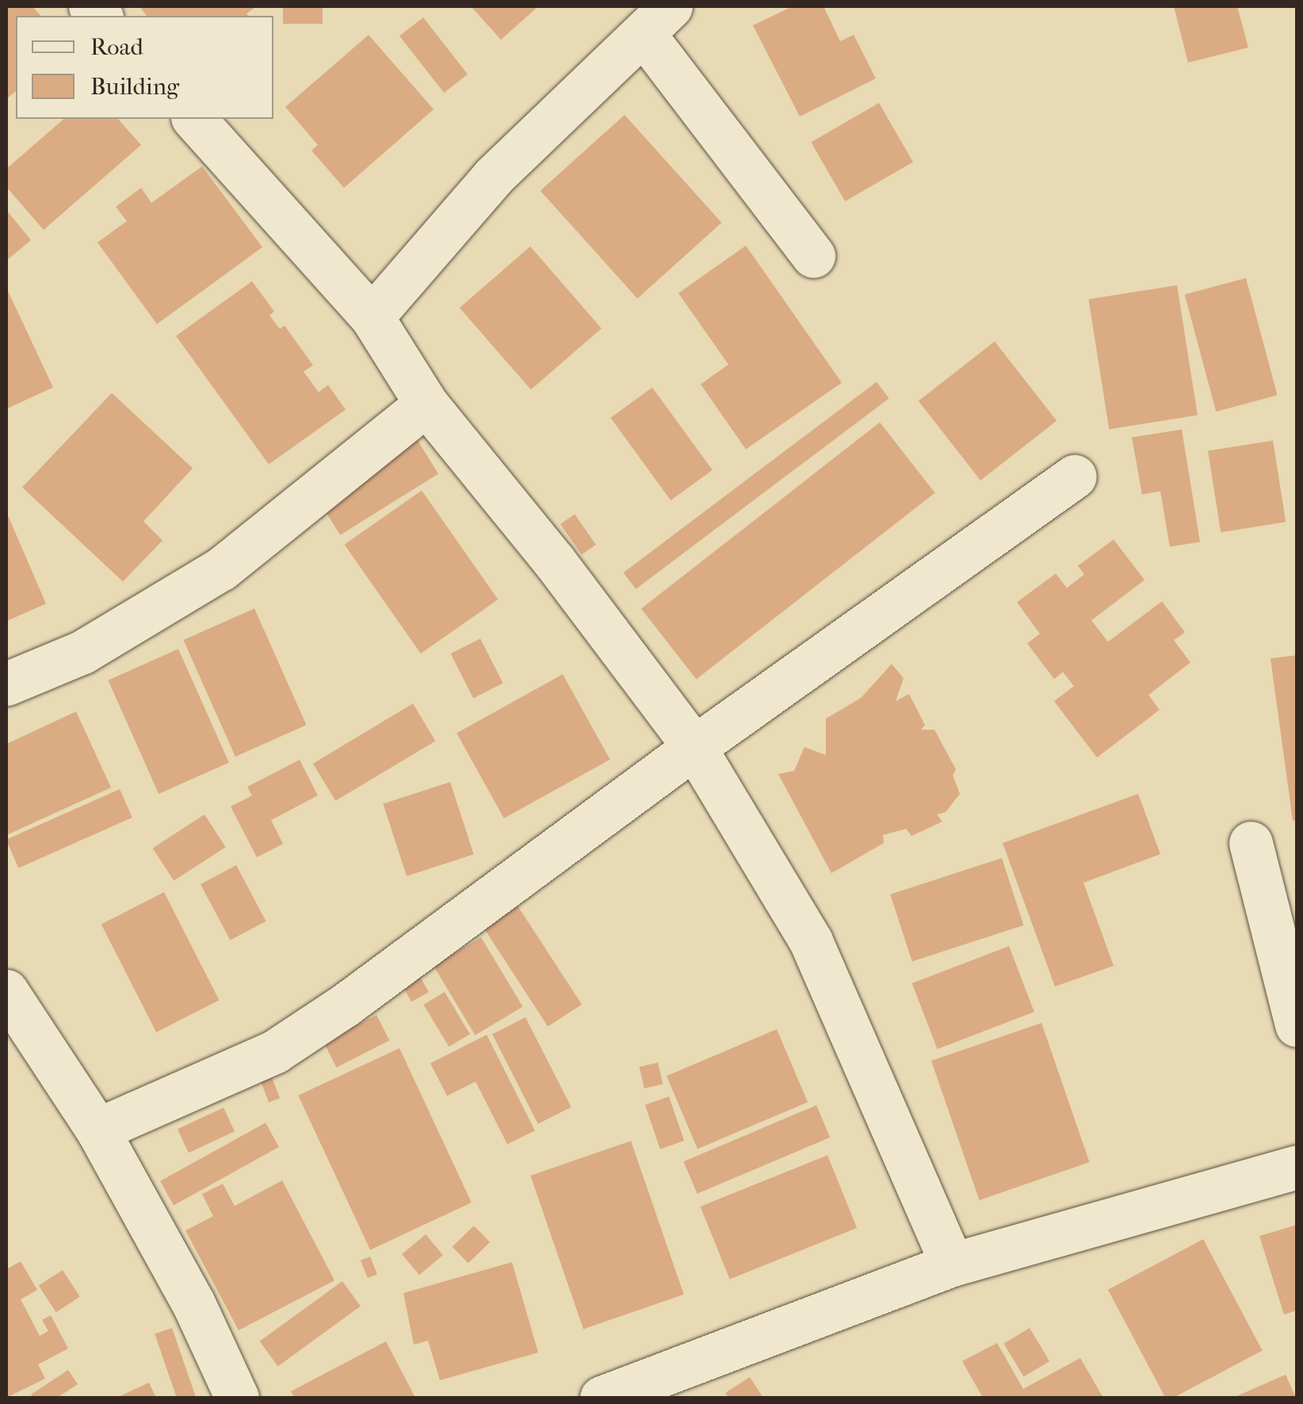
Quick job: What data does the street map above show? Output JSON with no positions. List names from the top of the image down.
{
  "legend": ["Road", "Building"]
}
